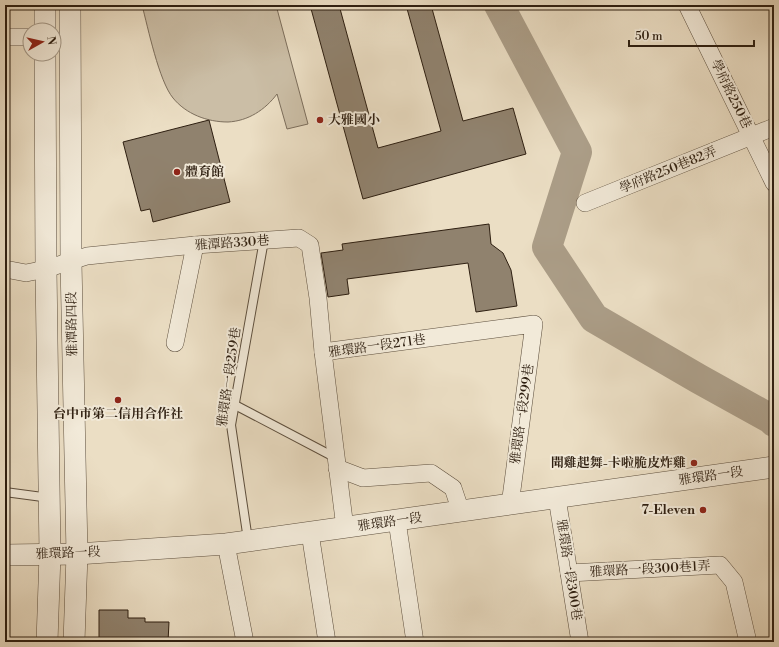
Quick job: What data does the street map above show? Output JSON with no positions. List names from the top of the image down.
{
  "streets": {
    "street": [
      "學府路250巷",
      "學府路250巷82弄",
      "雅潭路330巷",
      "雅潭路四段",
      "雅環路一段271巷",
      "雅環路一段299巷",
      "雅環路一段",
      "雅環路一段300巷1弄",
      "雅環路一段300巷"
    ],
    "lane": ["雅環路一段259巷"]
  },
  "crossings": [
    ["學府路250巷", "學府路250巷82弄"],
    ["雅潭路330巷", "雅潭路四段"],
    ["雅潭路330巷", "雅環路一段271巷"],
    ["雅潭路330巷", "雅環路一段259巷"],
    ["雅潭路四段", "雅環路一段"],
    ["雅環路一段271巷", "雅環路一段299巷"],
    ["雅環路一段271巷", "雅環路一段"],
    ["雅環路一段259巷", "雅環路一段"],
    ["雅環路一段299巷", "雅環路一段"],
    ["雅環路一段", "雅環路一段300巷"],
    ["雅環路一段300巷1弄", "雅環路一段300巷"]
  ],
  "places": [
    "大雅國小",
    "體育館",
    "台中市第二信用合作社",
    "聞雞起舞-卡啦脆皮炸雞",
    "7-Eleven"
  ],
  "scale_bar": "50 m",
  "north": "right"
}
